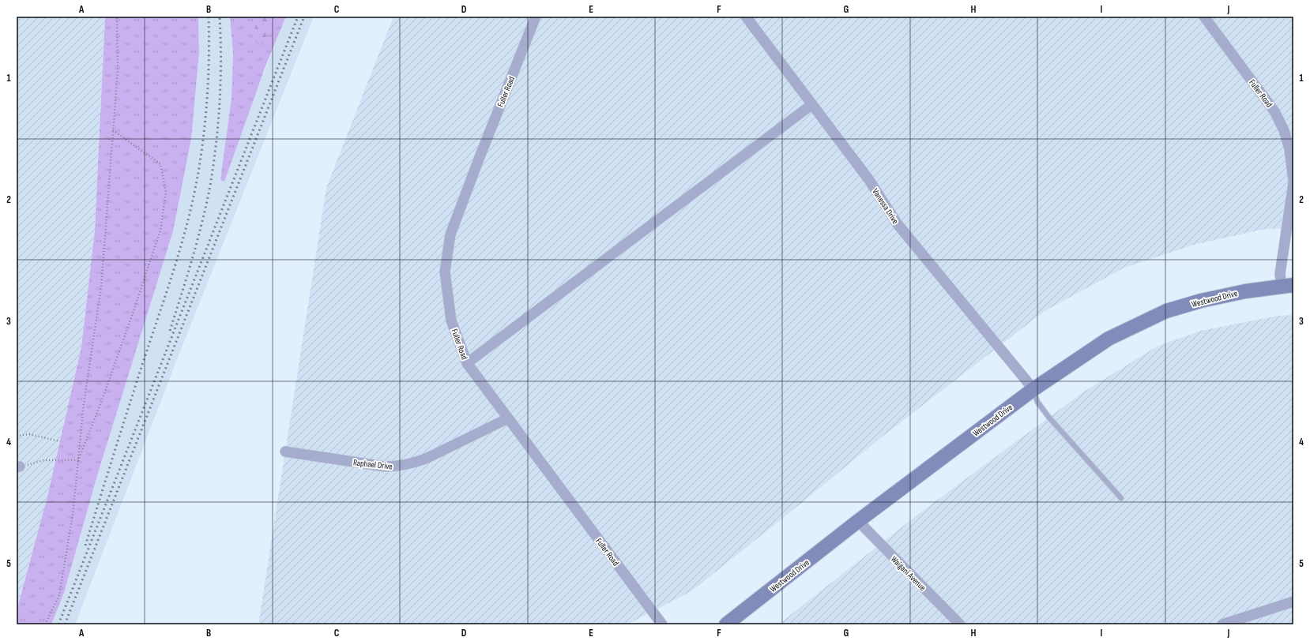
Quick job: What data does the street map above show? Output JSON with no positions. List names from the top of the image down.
{
  "streets": {
    "main road": ["Westwood Drive"],
    "street": [
      "Fuller Road",
      "Vanessa Drive",
      "Raphael Drive",
      "Waigani Avenue"
    ]
  },
  "crossings": [
    ["Fuller Road", "Raphael Drive"],
    ["Vanessa Drive", "Westwood Drive"],
    ["Westwood Drive", "Waigani Avenue"]
  ],
  "grid": {
    "columns": [
      "A",
      "B",
      "C",
      "D",
      "E",
      "F",
      "G",
      "H",
      "I",
      "J"
    ],
    "rows": [
      "1",
      "2",
      "3",
      "4",
      "5"
    ]
  }
}
